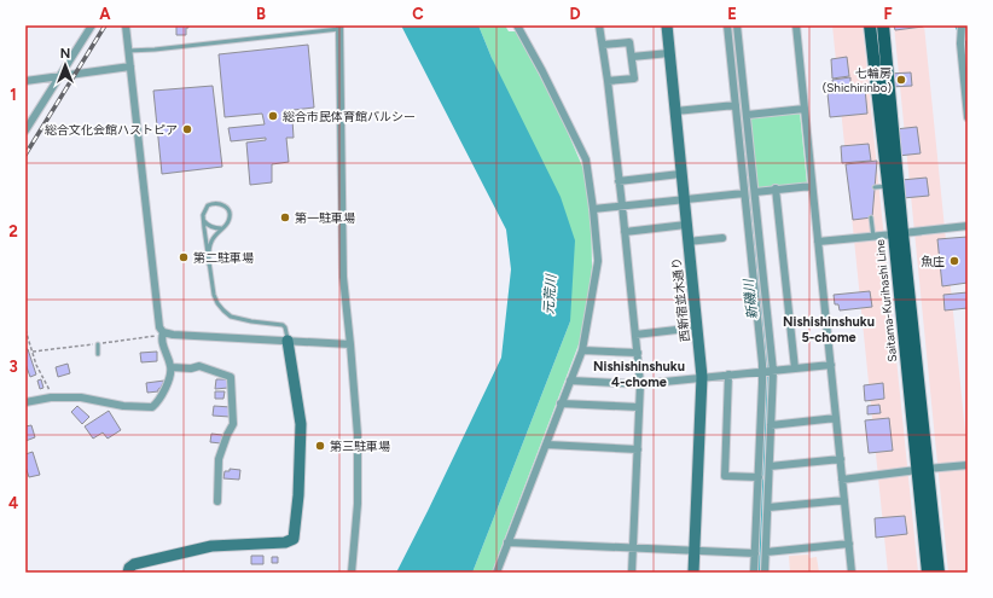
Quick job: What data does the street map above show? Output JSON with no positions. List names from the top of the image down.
{
  "streets": {
    "main road": ["Saitama-Kurihashi Line"],
    "street": ["西新宿並木通り"]
  },
  "districts": ["Nishishinshuku 5-chome", "Nishishinshuku 4-chome"],
  "water": ["元荒川", "新磯川"],
  "places": [
    "七輪房 (Shichirinbo)",
    "総合市民体育館パルシー",
    "総合文化会館ハストピア",
    "第一駐車場",
    "第二駐車場",
    "魚庄",
    "第三駐車場"
  ],
  "north": "top",
  "grid": {
    "columns": [
      "A",
      "B",
      "C",
      "D",
      "E",
      "F"
    ],
    "rows": [
      "1",
      "2",
      "3",
      "4"
    ]
  }
}
